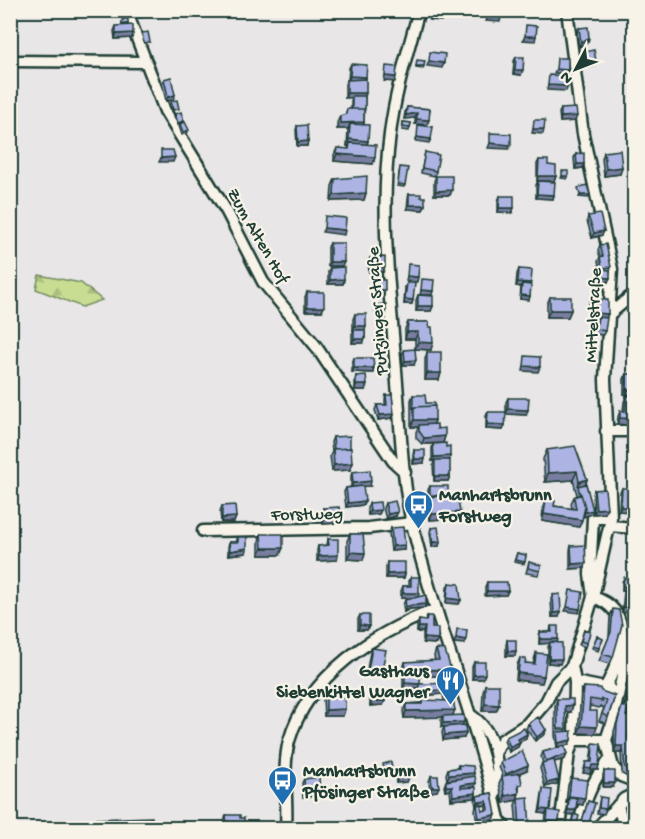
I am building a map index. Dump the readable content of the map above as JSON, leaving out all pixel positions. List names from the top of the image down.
{
  "streets": {
    "street": [
      "Zum Alten Hof",
      "Putzinger Straße",
      "Mittelstraße",
      "Forstweg"
    ]
  },
  "crossings": [
    ["Zum Alten Hof", "Putzinger Straße"],
    ["Putzinger Straße", "Forstweg"]
  ],
  "places": {
    "bus stop": ["Manhartsbrunn Forstweg", "Manhartsbrunn Pfösinger Straße"],
    "restaurant": ["Gasthaus Siebenkittel Wagner"]
  },
  "north": "bottom left"
}
